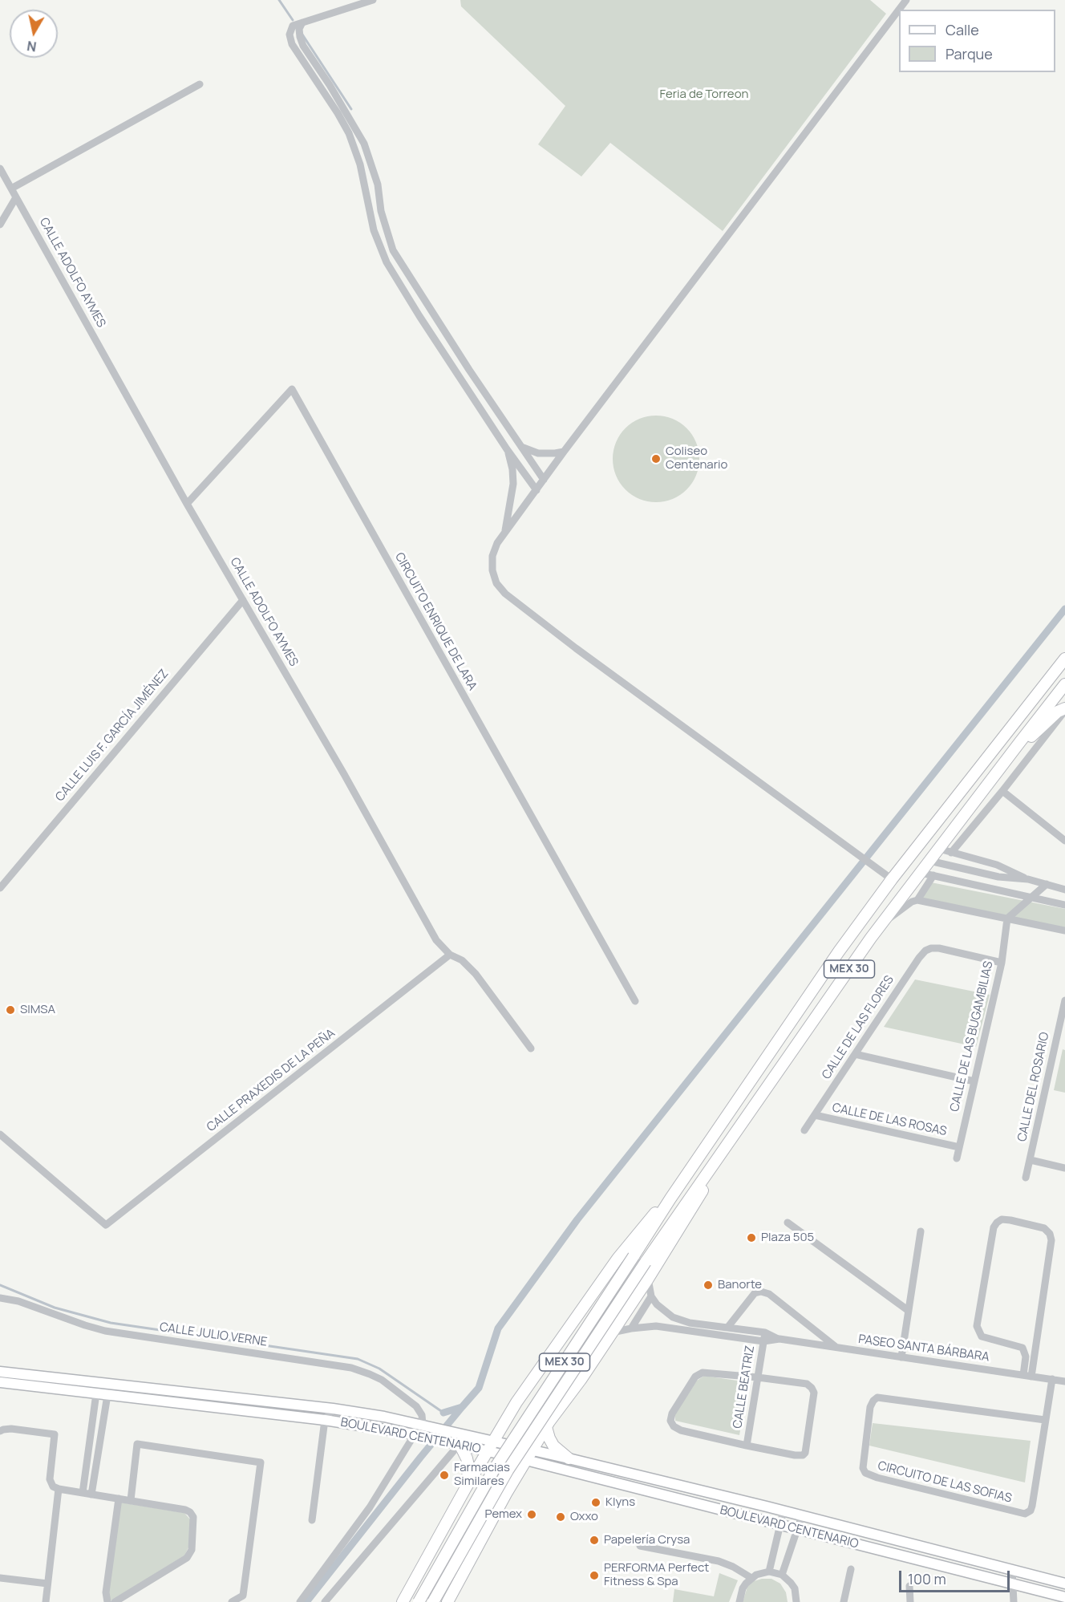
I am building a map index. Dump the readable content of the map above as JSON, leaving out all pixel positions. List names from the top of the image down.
{
  "streets": {
    "main road": ["MEX 30", "BOULEVARD CENTENARIO"],
    "street": [
      "CALLE ADOLFO AYMES",
      "CIRCUITO ENRIQUE DE LARA",
      "CALLE LUIS F. GARCÍA JIMÉNEZ",
      "CALLE DE LAS FLORES",
      "CALLE DE LAS BUGAMBILIAS",
      "CALLE PRAXEDIS DE LA PEÑA",
      "CALLE DEL ROSARIO",
      "CALLE DE LAS ROSAS",
      "CALLE JULIO VERNE",
      "PASEO SANTA BÁRBARA",
      "CALLE BEATRIZ",
      "CIRCUITO DE LAS SOFIAS"
    ]
  },
  "crossings": [
    ["CALLE ADOLFO AYMES", "CIRCUITO ENRIQUE DE LARA"],
    ["CALLE ADOLFO AYMES", "CALLE LUIS F. GARCÍA JIMÉNEZ"],
    ["CALLE ADOLFO AYMES", "CALLE PRAXEDIS DE LA PEÑA"],
    ["CALLE DE LAS FLORES", "CALLE DE LAS BUGAMBILIAS"],
    ["CALLE DE LAS FLORES", "CALLE DE LAS ROSAS"],
    ["CALLE DE LAS BUGAMBILIAS", "CALLE DE LAS ROSAS"],
    ["CALLE JULIO VERNE", "BOULEVARD CENTENARIO"],
    ["PASEO SANTA BÁRBARA", "CALLE BEATRIZ"],
    ["PASEO SANTA BÁRBARA", "CIRCUITO DE LAS SOFIAS"]
  ],
  "parks": ["Feria de Torreon"],
  "places": [
    "Coliseo Centenario",
    "SIMSA",
    "Plaza 505",
    "Banorte",
    "Farmacias Similares",
    "Klyns",
    "Pemex",
    "Oxxo",
    "Papelería Crysa",
    "PERFORMA Perfect Fitness & Spa"
  ],
  "legend": ["Calle", "Parque"],
  "scale_bar": "100 m",
  "north": "bottom"
}
